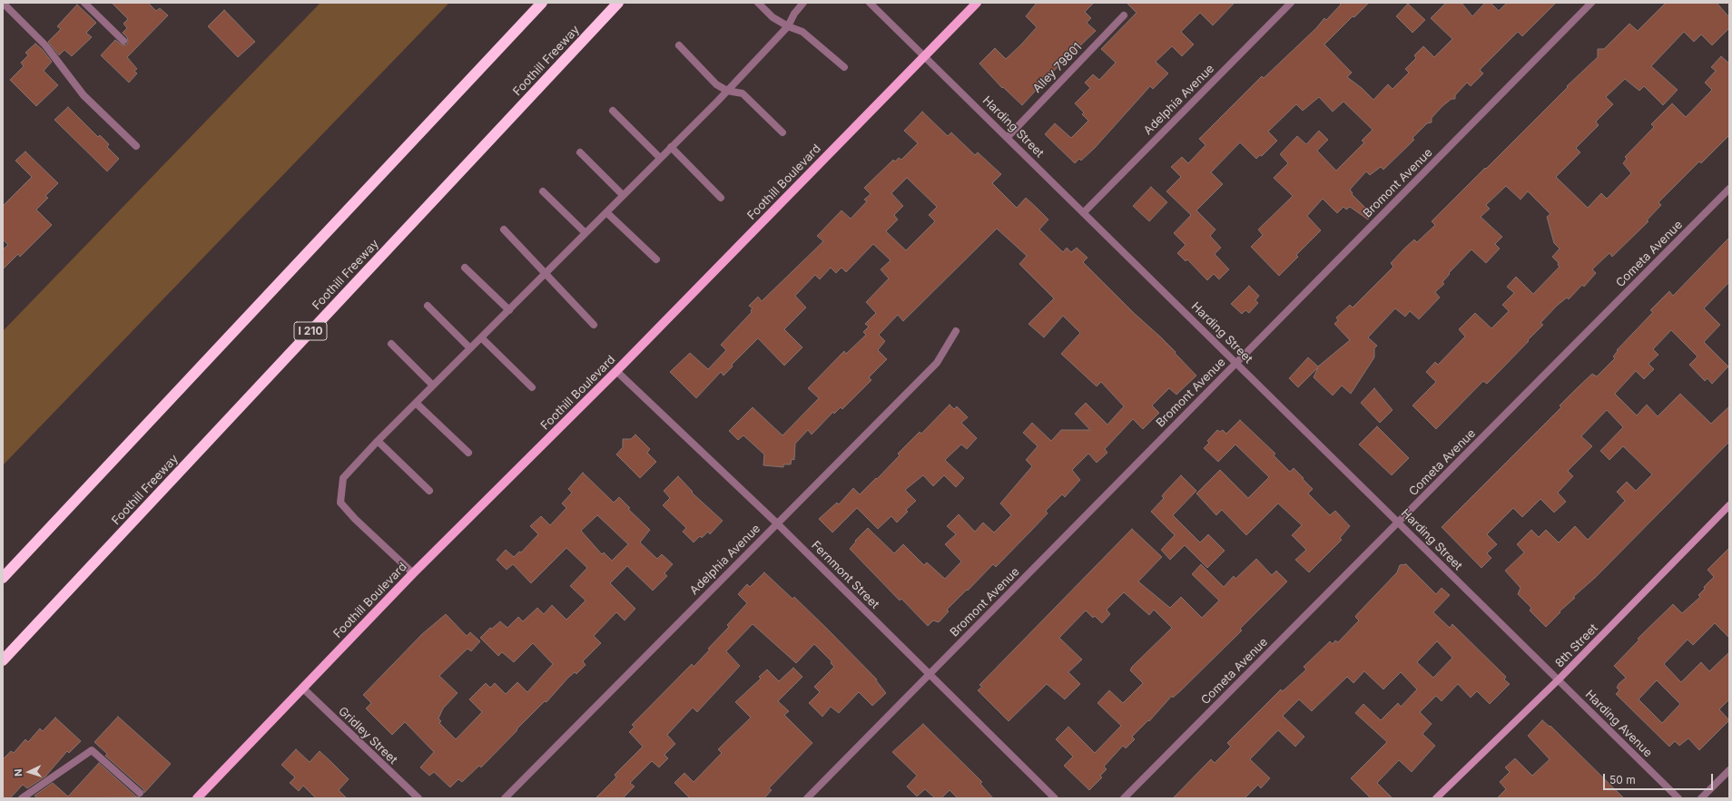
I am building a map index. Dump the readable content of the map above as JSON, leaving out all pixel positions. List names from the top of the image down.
{
  "streets": {
    "highway": ["Foothill Freeway", "I 210"],
    "main road": ["Foothill Boulevard"],
    "street": [
      "Alley 79801",
      "Adelphia Avenue",
      "Harding Street",
      "Bromont Avenue",
      "Cometa Avenue",
      "Fernmont Street",
      "8th Street",
      "Harding Avenue",
      "Gridley Street"
    ]
  },
  "crossings": [
    ["Alley 79801", "Harding Street"],
    ["Adelphia Avenue", "Harding Street"],
    ["Adelphia Avenue", "Fernmont Street"],
    ["Harding Street", "Foothill Boulevard"],
    ["Harding Street", "Bromont Avenue"],
    ["Harding Street", "Cometa Avenue"],
    ["Harding Street", "8th Street"],
    ["Harding Street", "Harding Avenue"],
    ["Foothill Boulevard", "Fernmont Street"],
    ["Foothill Boulevard", "Gridley Street"],
    ["Bromont Avenue", "Fernmont Street"],
    ["8th Street", "Harding Avenue"]
  ],
  "scale_bar": "50 m",
  "north": "left"
}
